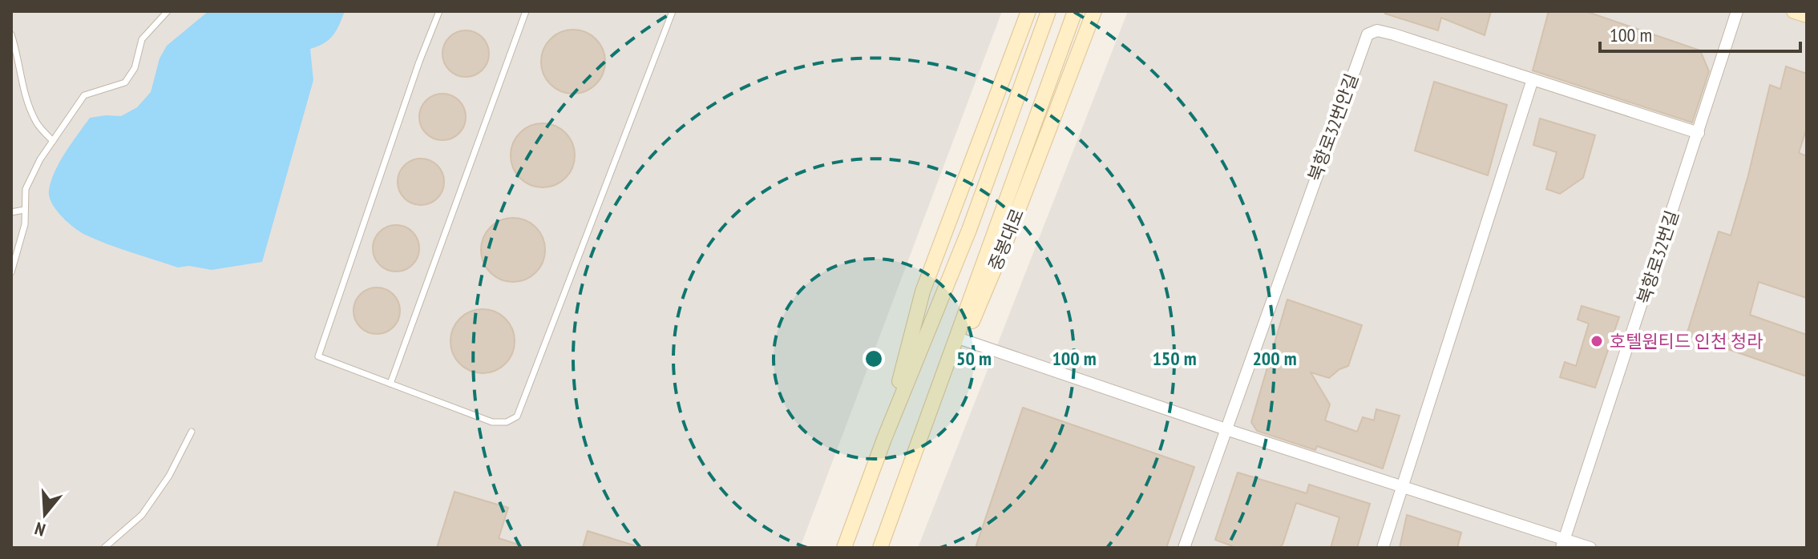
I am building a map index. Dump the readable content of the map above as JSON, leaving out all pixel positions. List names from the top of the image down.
{
  "streets": {
    "main road": ["중봉대로"],
    "street": ["북항로32번안길", "북항로32번길"]
  },
  "crossings": [
    ["북항로32번안길", "북항로32번길"]
  ],
  "places": ["호텔원티드 인천 청라"],
  "scale_bar": "100 m",
  "north": "bottom",
  "rings": [
    "50 m",
    "100 m",
    "150 m",
    "200 m"
  ]
}
